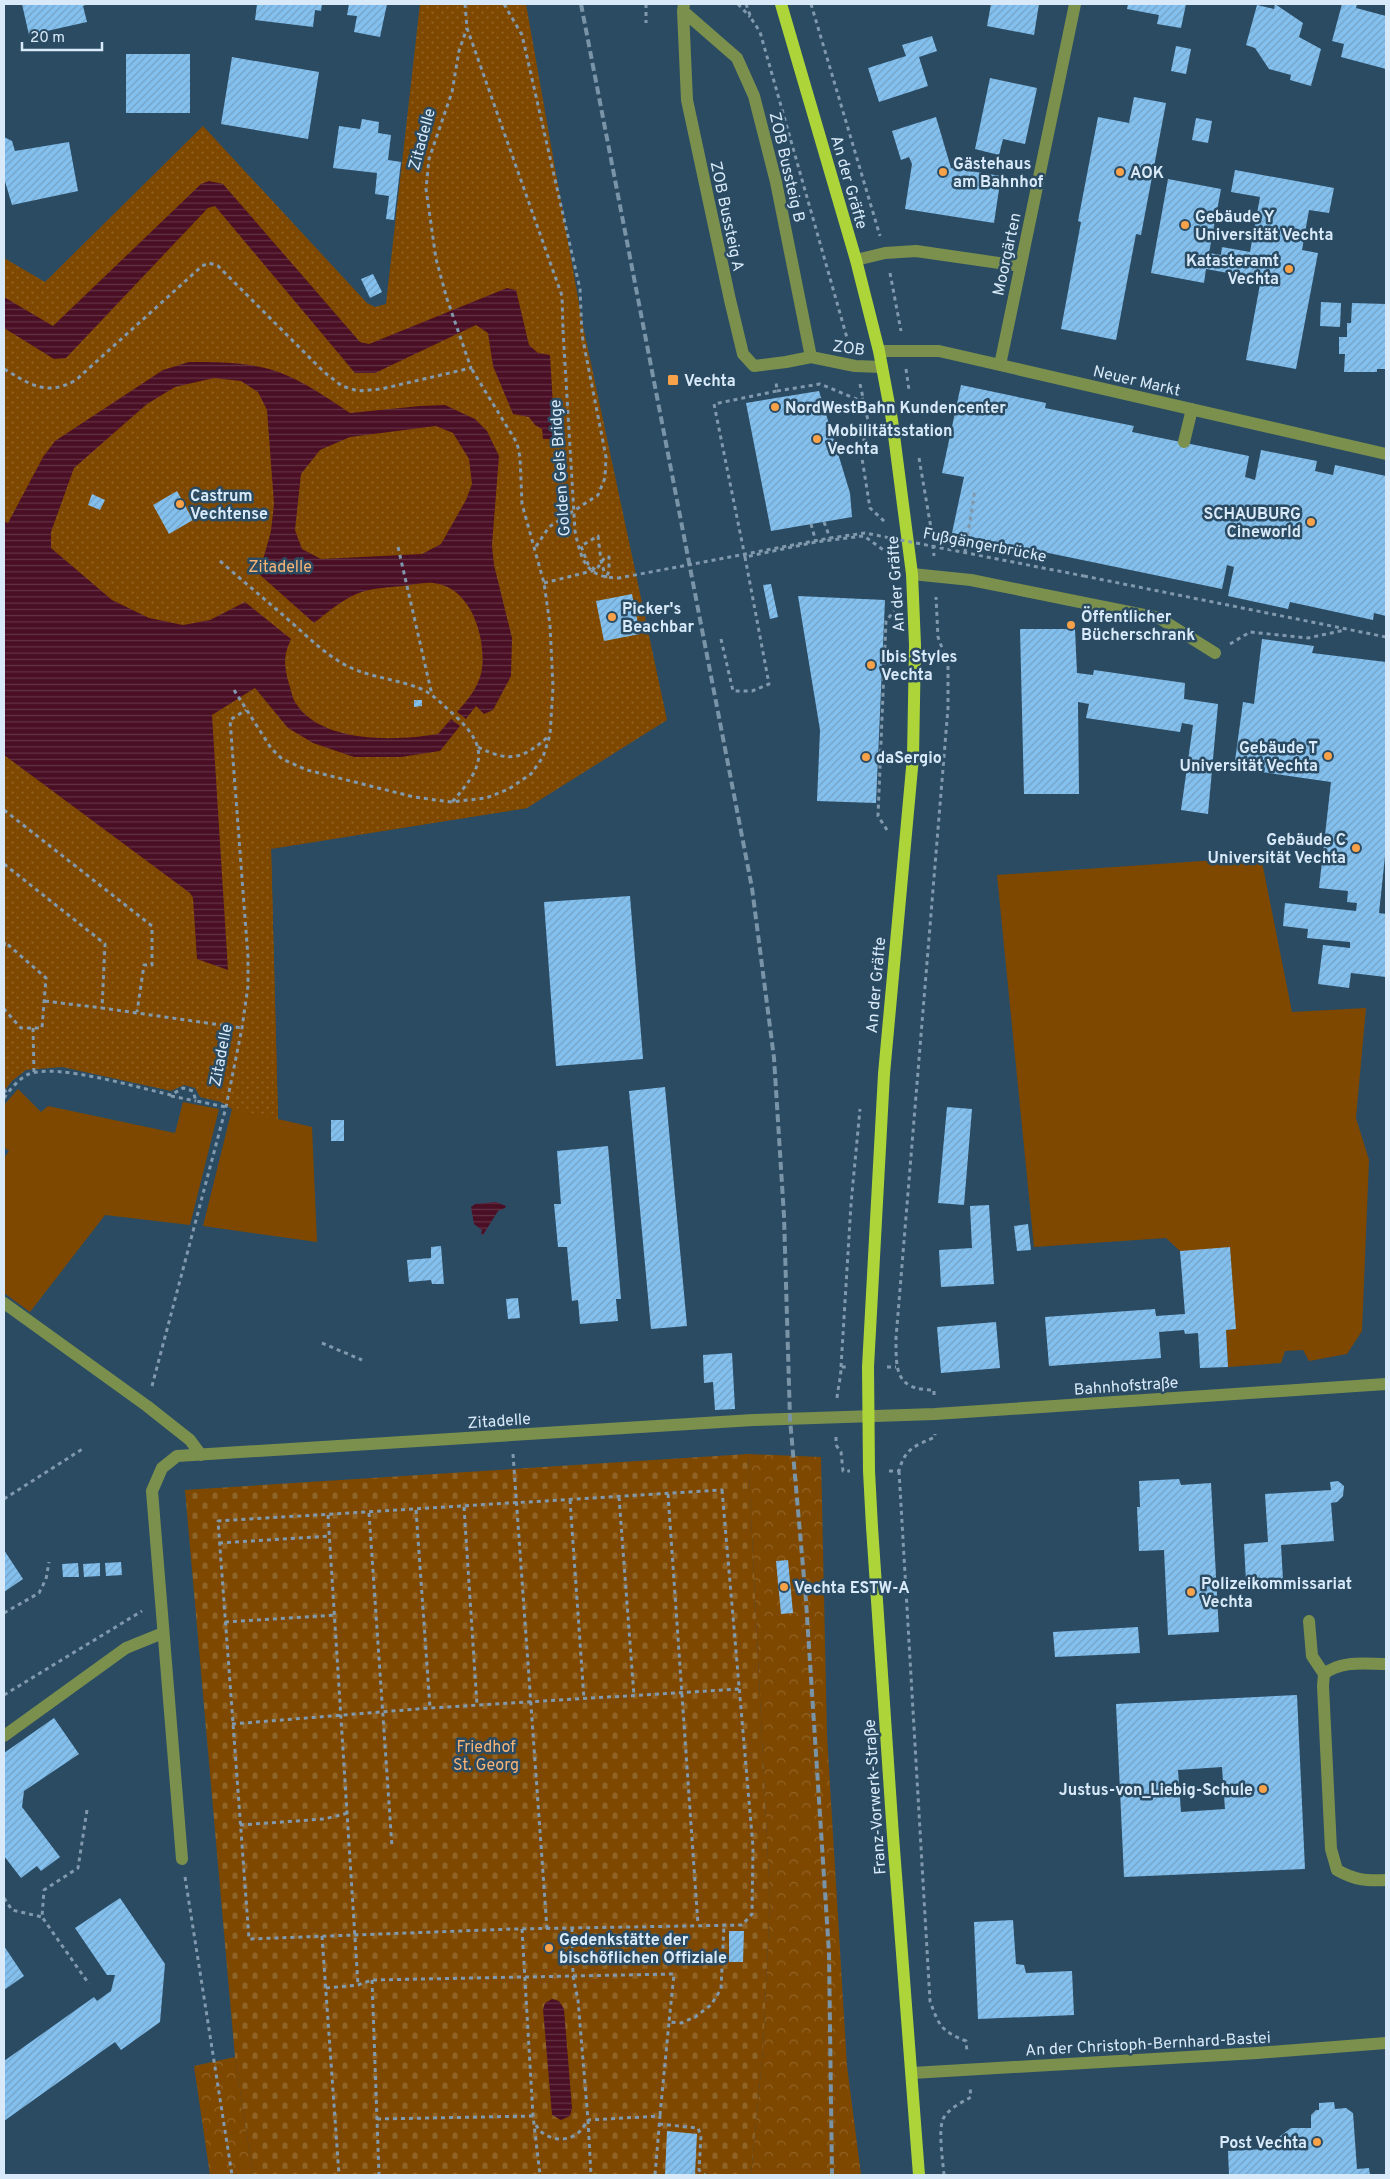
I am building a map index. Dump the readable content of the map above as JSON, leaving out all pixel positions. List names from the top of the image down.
{
  "streets": {
    "main road": ["An der Gräfte", "Franz-Vorwerk-Straße"],
    "street": [
      "Zitadelle",
      "ZOB Bussteig B",
      "ZOB Bussteig A",
      "Moorgärten",
      "ZOB",
      "Neuer Markt",
      "Bahnhofstraße",
      "An der Christoph-Bernhard-Bastei"
    ],
    "path": ["Golden Gels Bridge", "Fußgängerbrücke"]
  },
  "crossings": [
    ["Zitadelle", "An der Gräfte"],
    ["Zitadelle", "Golden Gels Bridge"],
    ["Zitadelle", "Bahnhofstraße"],
    ["Zitadelle", "Franz-Vorwerk-Straße"],
    ["ZOB Bussteig B", "ZOB Bussteig A"],
    ["ZOB Bussteig B", "ZOB"],
    ["An der Gräfte", "ZOB"],
    ["An der Gräfte", "Neuer Markt"],
    ["An der Gräfte", "Bahnhofstraße"],
    ["An der Gräfte", "Franz-Vorwerk-Straße"],
    ["ZOB Bussteig A", "ZOB"],
    ["Moorgärten", "Neuer Markt"],
    ["Golden Gels Bridge", "Fußgängerbrücke"],
    ["Bahnhofstraße", "Franz-Vorwerk-Straße"],
    ["Franz-Vorwerk-Straße", "An der Christoph-Bernhard-Bastei"]
  ],
  "parks": ["Zitadelle", "Friedhof St. Georg"],
  "places": {
    "other": [
      "Gästehaus am Bahnhof",
      "AOK",
      "Gebäude Y Universität Vechta",
      "Katasteramt Vechta",
      "NordWestBahn Kundencenter",
      "Mobilitätsstation Vechta",
      "Castrum Vechtense",
      "SCHAUBURG Cineworld",
      "Picker's Beachbar",
      "Öffentlicher Bücherschrank",
      "Ibis Styles Vechta",
      "Gebäude T Universität Vechta",
      "daSergio",
      "Gebäude C Universität Vechta",
      "Vechta ESTW-A",
      "Polizeikommissariat Vechta",
      "Justus-von_Liebig-Schule",
      "Gedenkstätte der bischöflichen Offiziale",
      "Post Vechta"
    ],
    "transit": ["Vechta"]
  },
  "scale_bar": "20 m"
}
